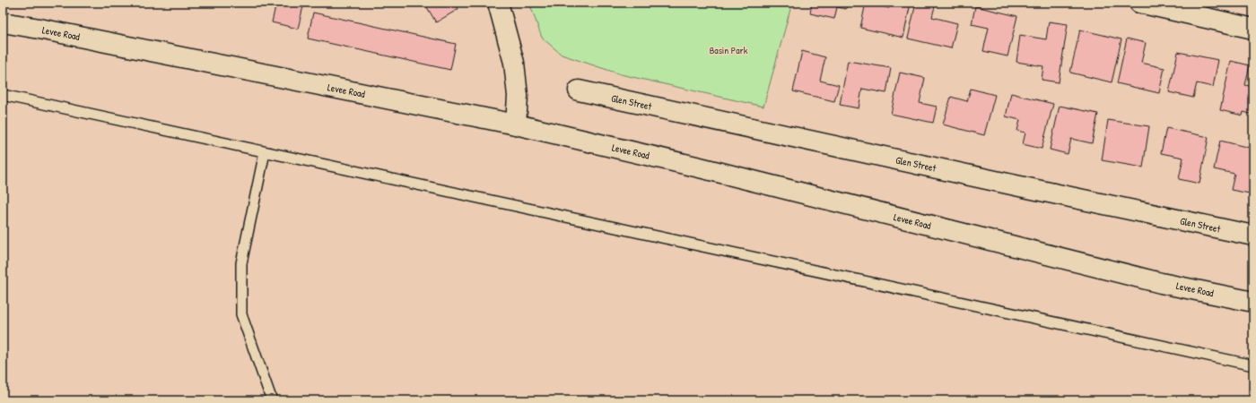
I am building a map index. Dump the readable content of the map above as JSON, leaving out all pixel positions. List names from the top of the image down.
{
  "streets": {
    "main road": ["Levee Road", "Glen Street"]
  },
  "parks": ["Basin Park"]
}
